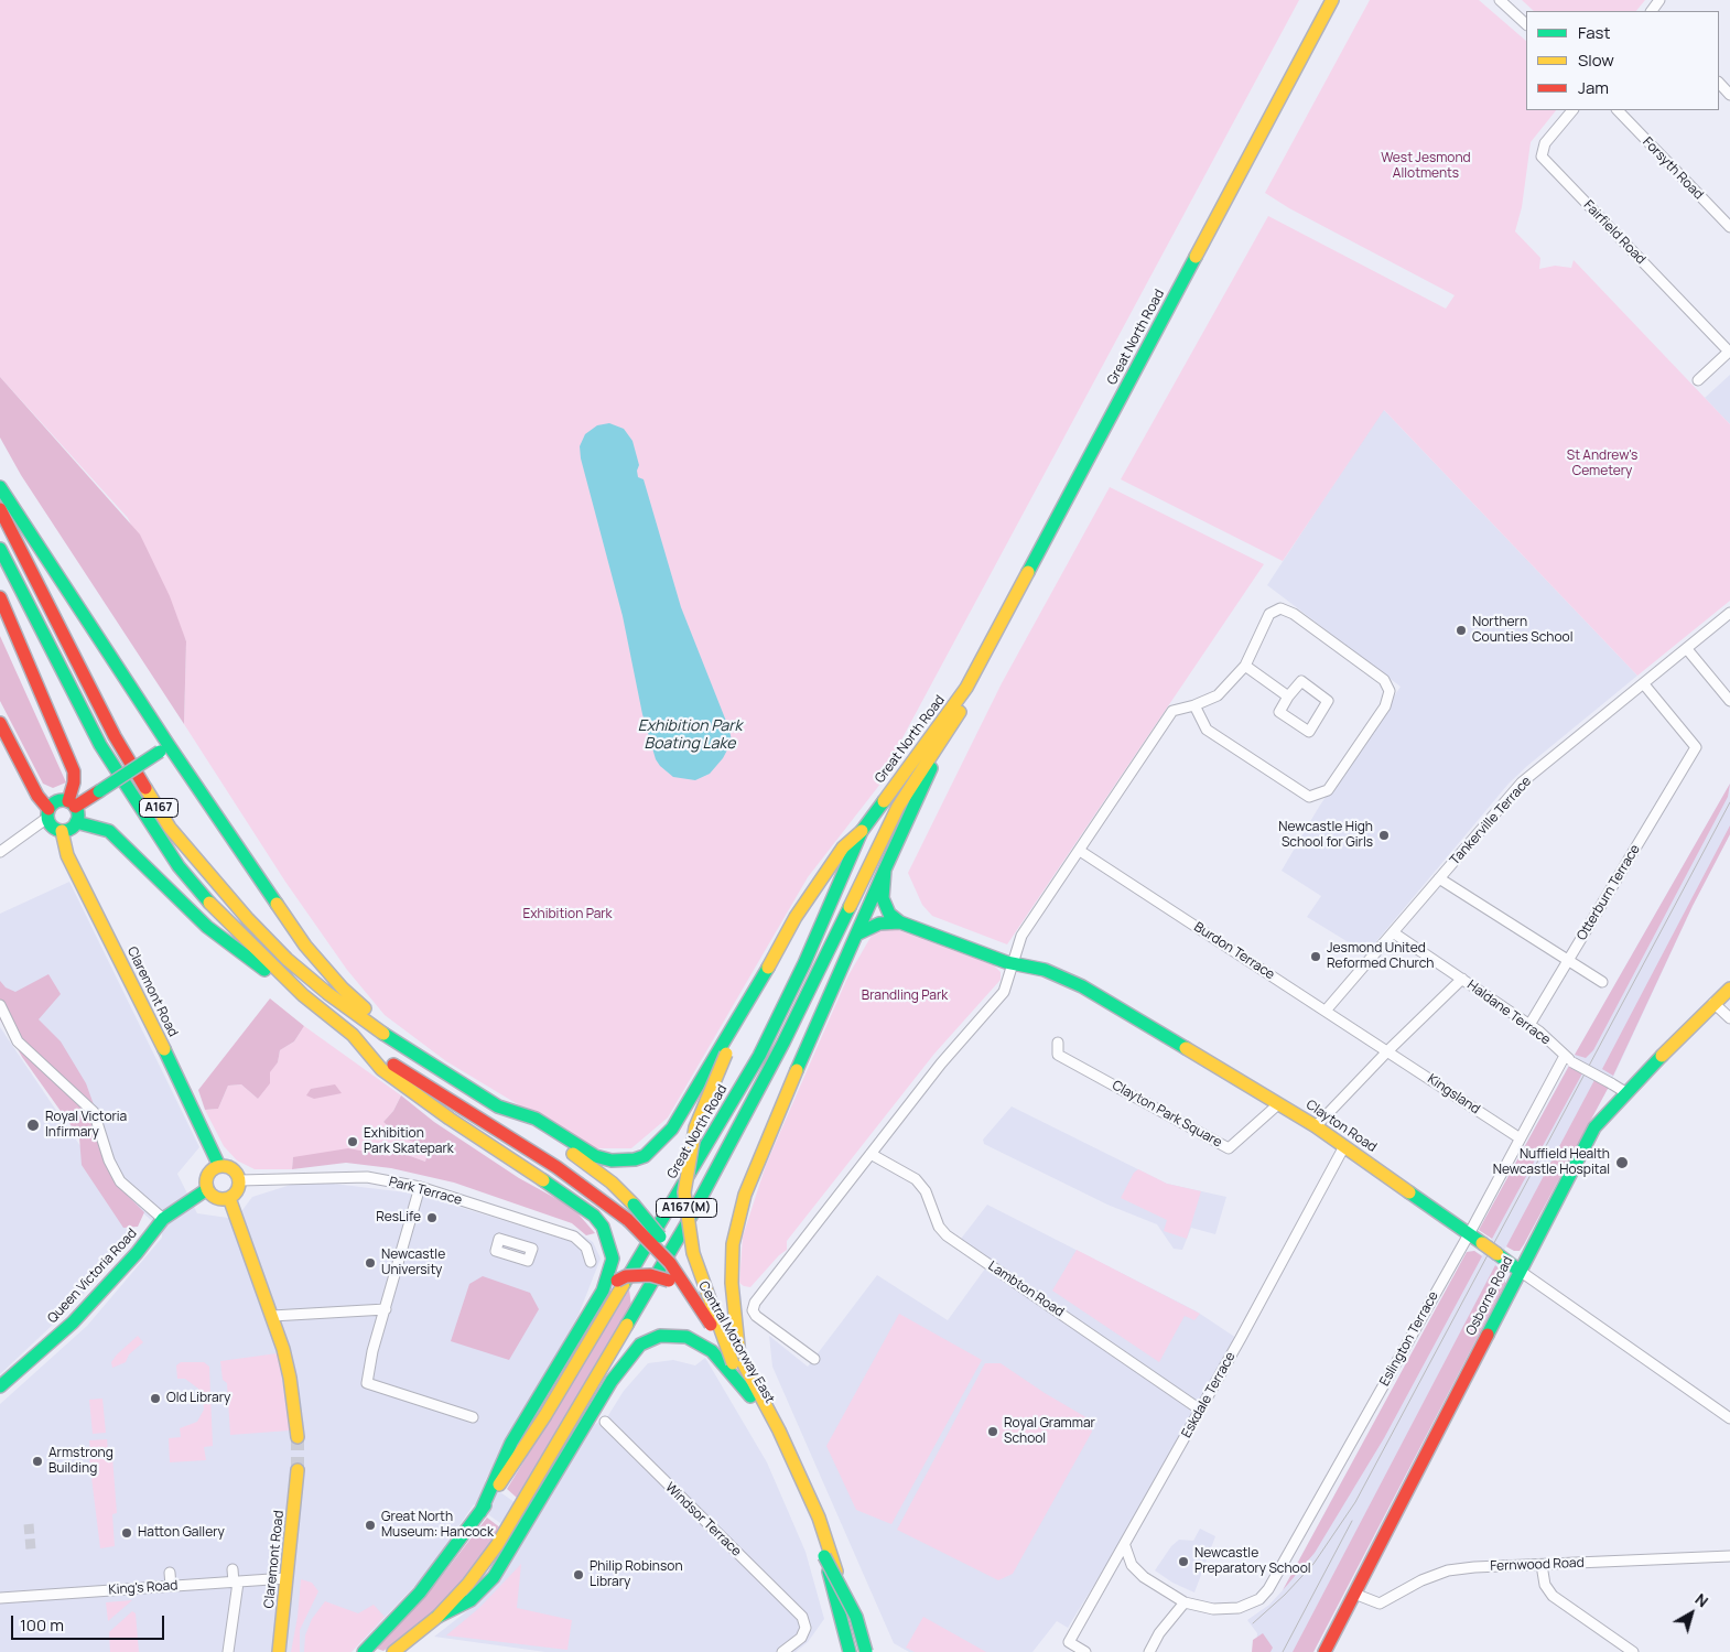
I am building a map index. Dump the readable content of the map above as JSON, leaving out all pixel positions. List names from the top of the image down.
{
  "streets": {
    "main road": [
      "Great North Road",
      "A167",
      "Claremont Road",
      "Clayton Road",
      "A167(M)",
      "Queen Victoria Road",
      "Osborne Road",
      "Central Motorway East"
    ],
    "street": [
      "Forsyth Road",
      "Fairfield Road",
      "Tankerville Terrace",
      "Otterburn Terrace",
      "Burdon Terrace",
      "Haldane Terrace",
      "Kingsland",
      "Clayton Park Square",
      "Park Terrace",
      "Lambton Road",
      "Eslington Terrace",
      "Eskdale Terrace",
      "Windsor Terrace",
      "Fernwood Road",
      "King's Road"
    ]
  },
  "crossings": [
    ["Great North Road", "A167(M)"],
    ["A167", "Central Motorway East"],
    ["Tankerville Terrace", "Otterburn Terrace"],
    ["Tankerville Terrace", "Burdon Terrace"],
    ["Tankerville Terrace", "Haldane Terrace"],
    ["Otterburn Terrace", "Haldane Terrace"],
    ["Burdon Terrace", "Kingsland"],
    ["Claremont Road", "Park Terrace"],
    ["Claremont Road", "Queen Victoria Road"],
    ["Claremont Road", "King's Road"],
    ["Haldane Terrace", "Osborne Road"],
    ["Haldane Terrace", "Eslington Terrace"],
    ["Kingsland", "Eslington Terrace"],
    ["Clayton Park Square", "Clayton Road"],
    ["Clayton Road", "Osborne Road"],
    ["Clayton Road", "Eslington Terrace"],
    ["Clayton Road", "Eskdale Terrace"],
    ["Park Terrace", "Queen Victoria Road"],
    ["A167(M)", "Central Motorway East"],
    ["Lambton Road", "Eskdale Terrace"],
    ["Osborne Road", "Fernwood Road"]
  ],
  "water": ["Exhibition Park Boating Lake"],
  "parks": [
    "West Jesmond Allotments",
    "St Andrew's Cemetery",
    "Exhibition Park",
    "Brandling Park"
  ],
  "places": [
    "Northern Counties School",
    "Newcastle High School for Girls",
    "Jesmond United Reformed Church",
    "Royal Victoria Infirmary",
    "Exhibition Park Skatepark",
    "Nuffield Health Newcastle Hospital",
    "ResLife",
    "Newcastle University",
    "Old Library",
    "Royal Grammar School",
    "Armstrong Building",
    "Great North Museum: Hancock",
    "Hatton Gallery",
    "Newcastle Preparatory School",
    "Philip Robinson Library"
  ],
  "legend": ["Fast", "Slow", "Jam"],
  "scale_bar": "100 m",
  "north": "top right"
}
